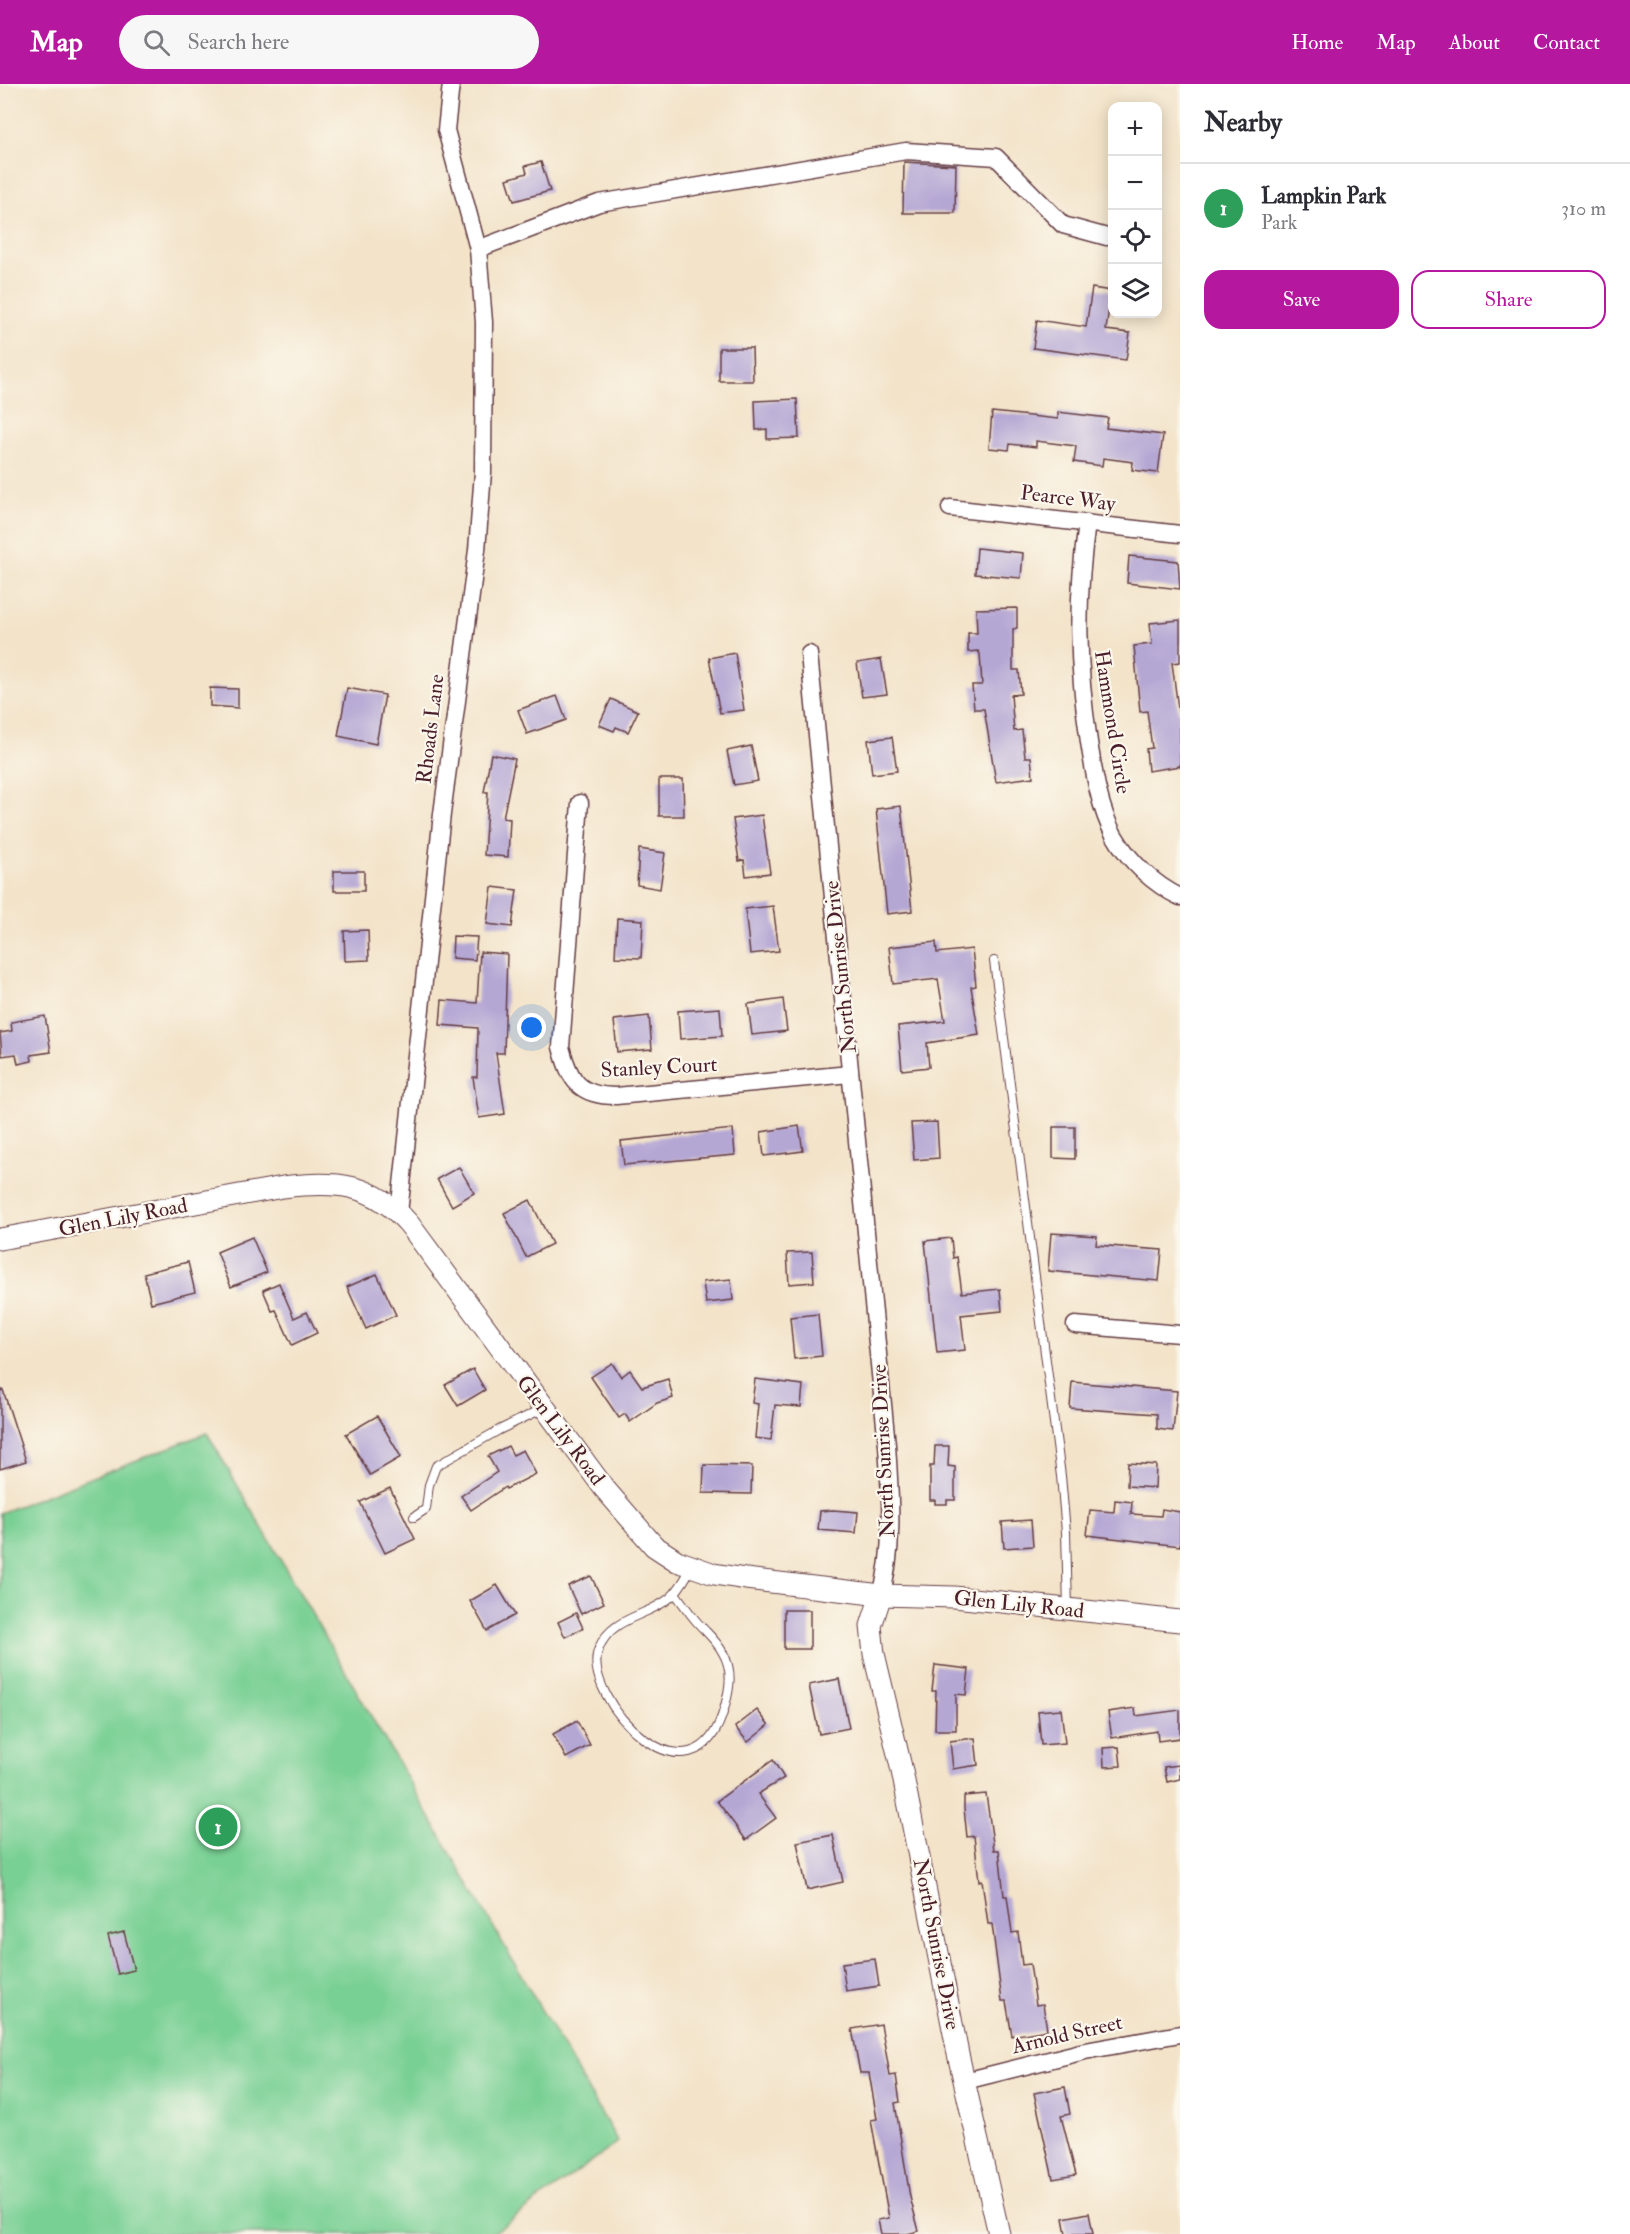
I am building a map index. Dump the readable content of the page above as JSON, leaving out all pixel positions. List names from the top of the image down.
{
  "streets": {
    "street": [
      "Pearce Way",
      "Hammond Circle",
      "Rhoads Lane",
      "North Sunrise Drive",
      "Stanley Court",
      "Glen Lily Road",
      "Arnold Street"
    ]
  },
  "crossings": [
    ["Pearce Way", "Hammond Circle"],
    ["Rhoads Lane", "Glen Lily Road"],
    ["North Sunrise Drive", "Stanley Court"],
    ["North Sunrise Drive", "Glen Lily Road"],
    ["North Sunrise Drive", "Arnold Street"]
  ],
  "page": {
    "header": "Map",
    "search": "Search here",
    "nav": [
      "Home",
      "Map",
      "About",
      "Contact"
    ],
    "heading": "Nearby",
    "map_buttons": ["+", "−"],
    "list": [
      {
        "mark": "1",
        "name": "Lampkin Park",
        "note": "Park",
        "value": "310 m"
      }
    ],
    "buttons": ["Save", "Share"],
    "pins": "1"
  }
}
